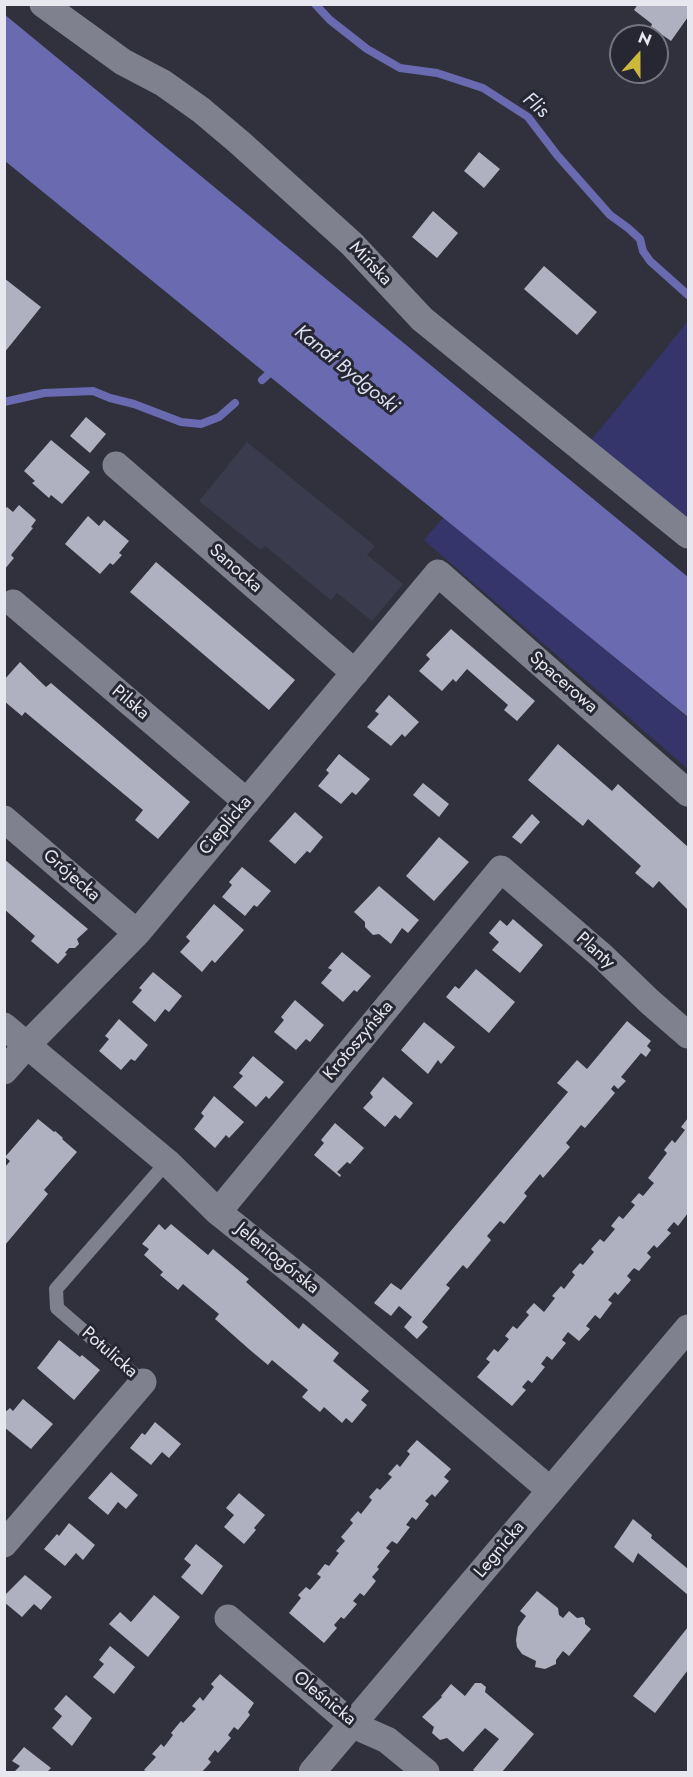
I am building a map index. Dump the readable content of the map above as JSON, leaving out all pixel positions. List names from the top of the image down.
{
  "streets": {
    "street": [
      "Mińska",
      "Sanocka",
      "Spacerowa",
      "Pilska",
      "Cieplicka",
      "Grójecka",
      "Planty",
      "Krotoszyńska",
      "Jeleniogórska",
      "Potulicka",
      "Legnicka",
      "Oleśnicka"
    ]
  },
  "crossings": [
    ["Sanocka", "Cieplicka"],
    ["Spacerowa", "Cieplicka"],
    ["Pilska", "Cieplicka"],
    ["Cieplicka", "Grójecka"],
    ["Cieplicka", "Jeleniogórska"],
    ["Planty", "Krotoszyńska"],
    ["Krotoszyńska", "Jeleniogórska"],
    ["Jeleniogórska", "Potulicka"],
    ["Jeleniogórska", "Legnicka"],
    ["Legnicka", "Oleśnicka"]
  ],
  "water": ["Flis", "Kanał Bydgoski"],
  "north": "top"
}
